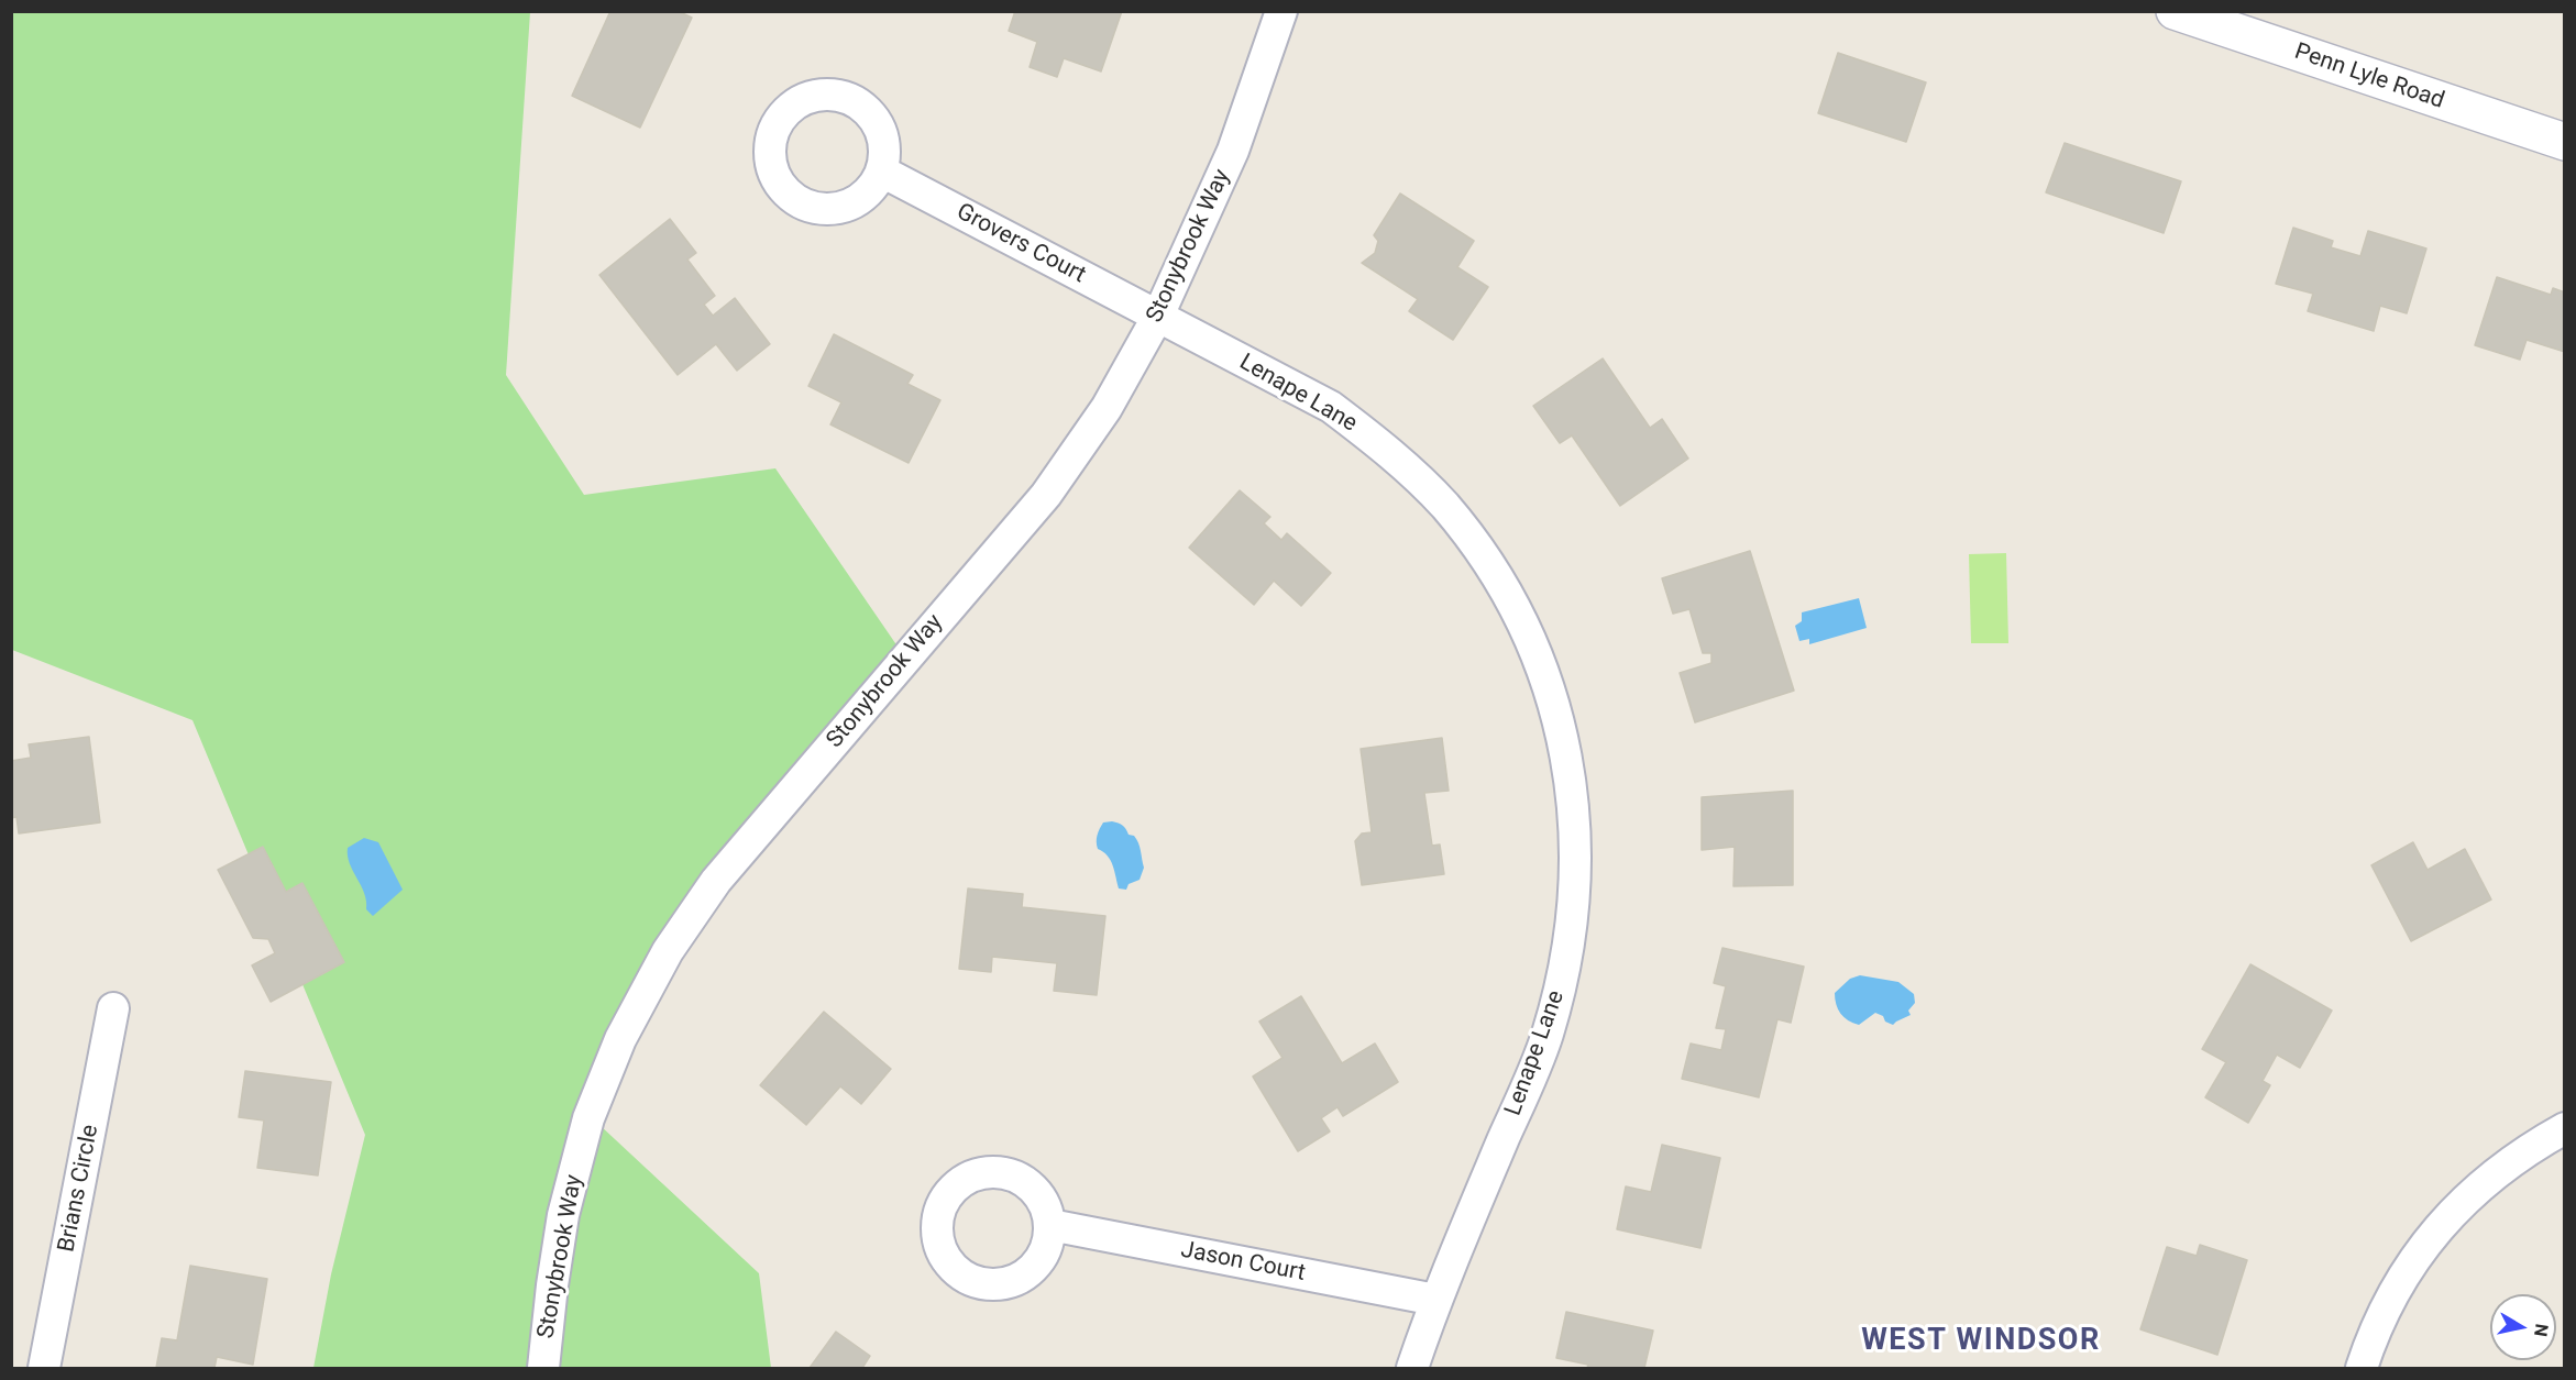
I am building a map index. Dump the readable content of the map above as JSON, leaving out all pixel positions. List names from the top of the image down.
{
  "streets": {
    "street": [
      "Penn Lyle Road",
      "Grovers Court",
      "Stonybrook Way",
      "Lenape Lane",
      "Brians Circle",
      "Jason Court"
    ]
  },
  "crossings": [
    ["Grovers Court", "Stonybrook Way"],
    ["Grovers Court", "Lenape Lane"],
    ["Stonybrook Way", "Lenape Lane"],
    ["Lenape Lane", "Jason Court"]
  ],
  "districts": ["WEST WINDSOR"],
  "north": "right"
}
